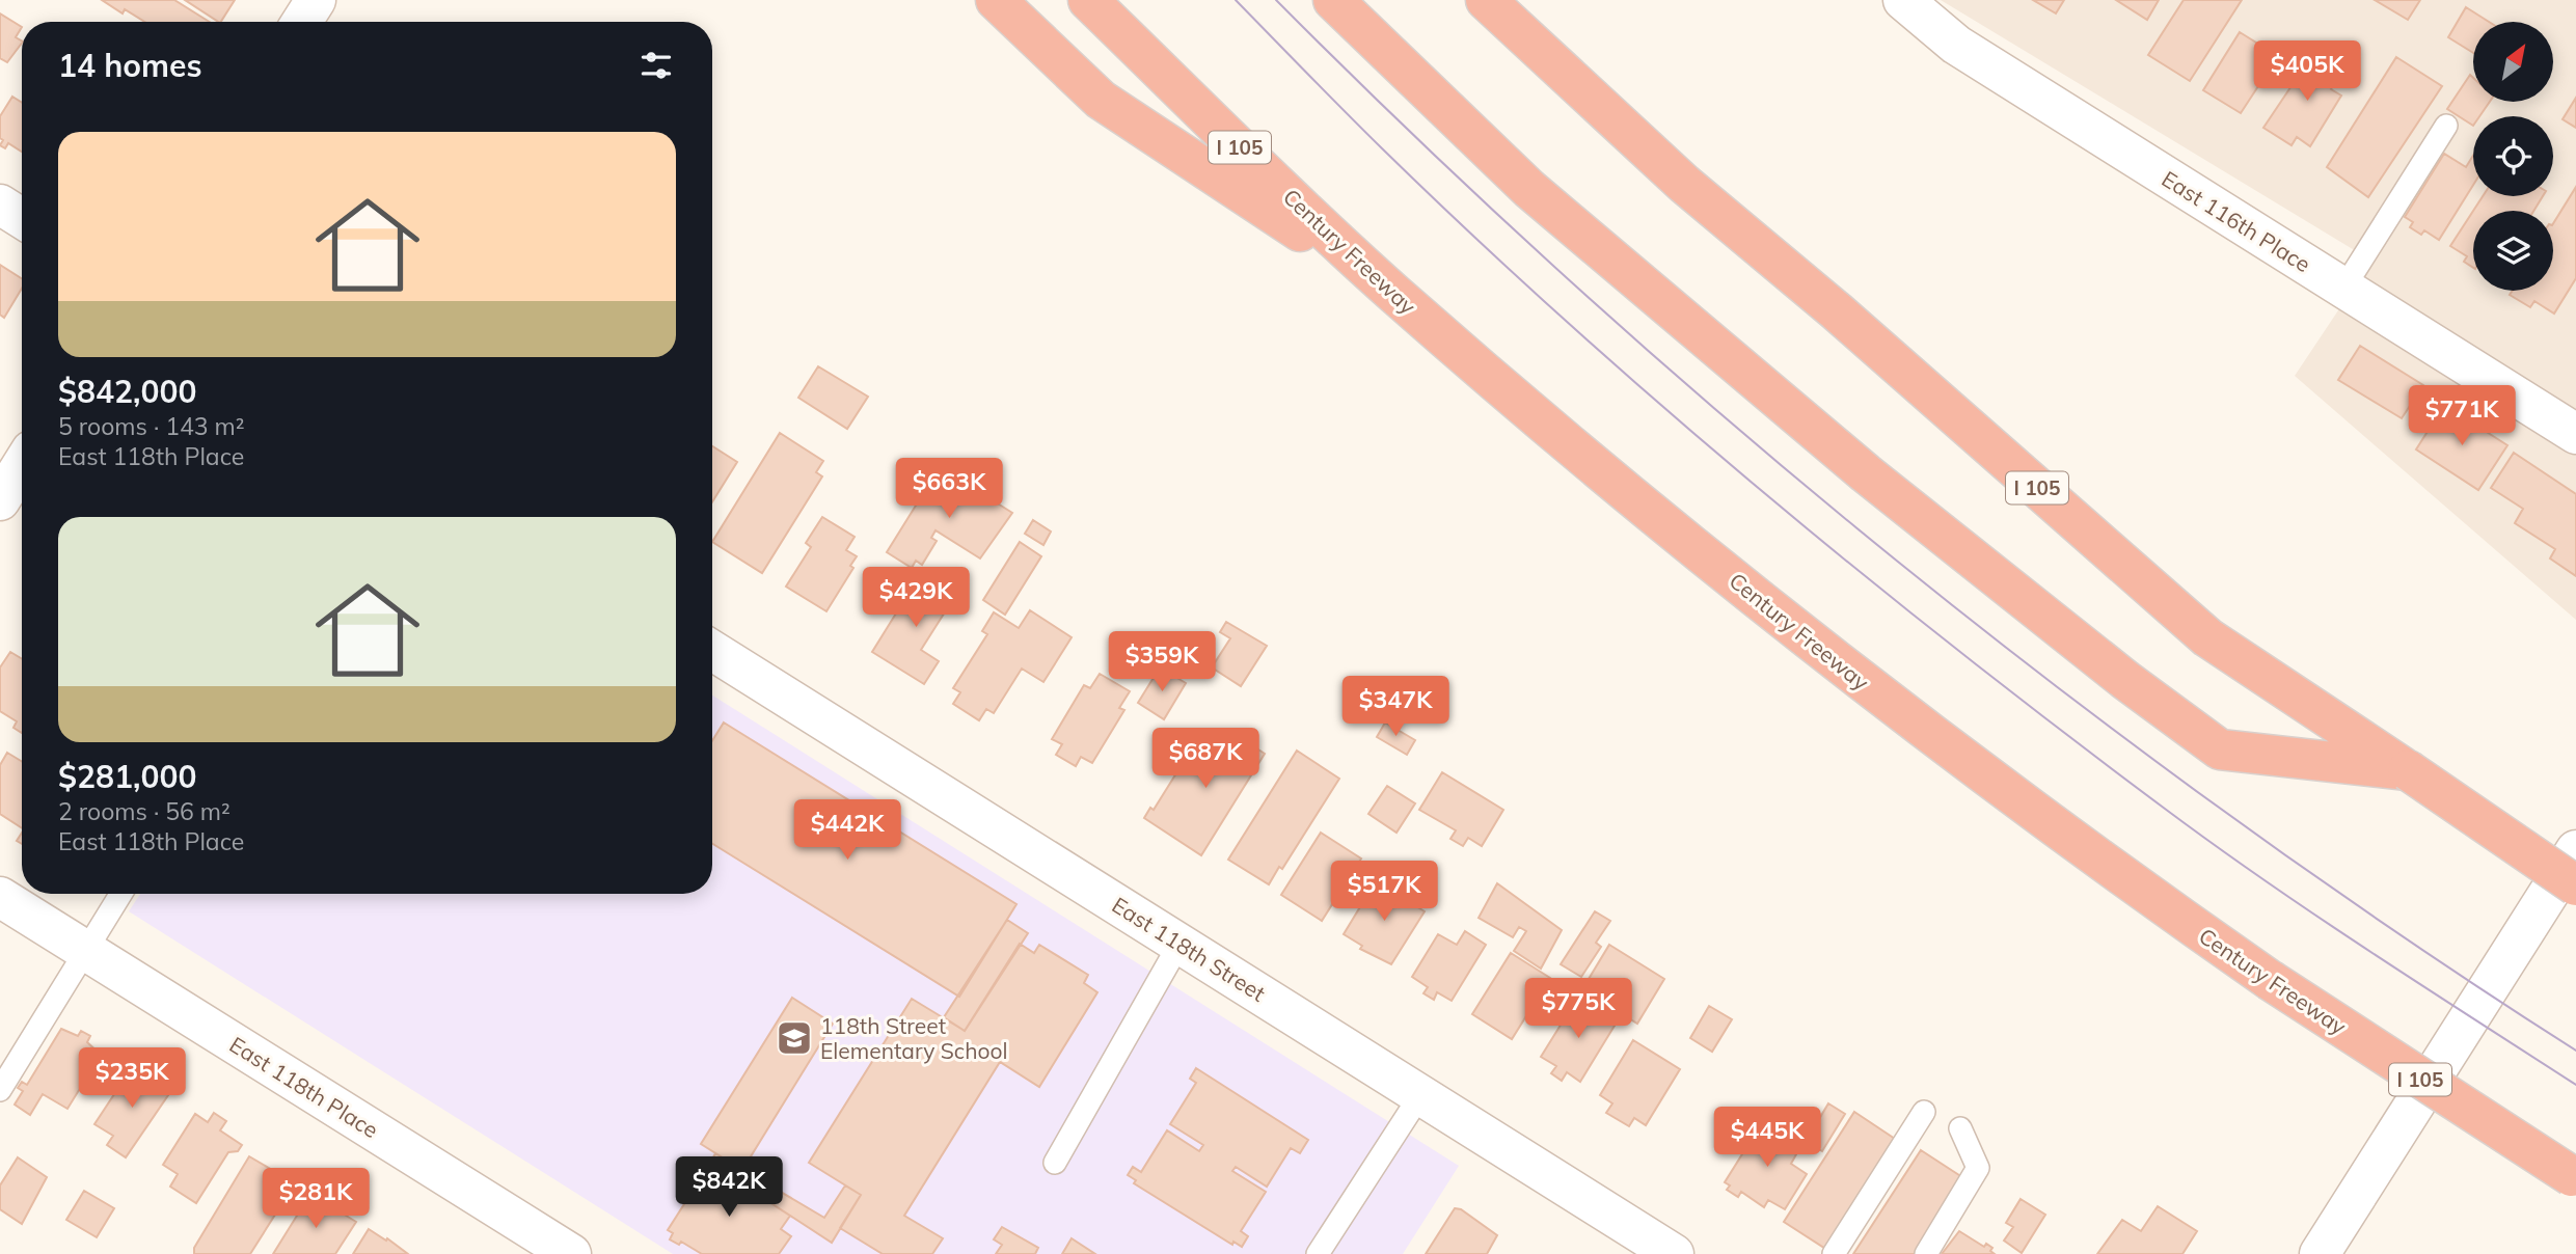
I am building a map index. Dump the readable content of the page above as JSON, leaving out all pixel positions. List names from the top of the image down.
{
  "streets": {
    "highway": ["I 105", "Century Freeway"],
    "street": ["East 116th Place", "East 118th Street", "East 118th Place"]
  },
  "places": {
    "school or university": ["118th Street Elementary School"]
  },
  "north": "top right",
  "page": {
    "heading": "14 homes",
    "price": [
      "$405K",
      "$771K",
      "$663K",
      "$429K",
      "$359K",
      "$347K",
      "$687K",
      "$442K",
      "$517K",
      "$775K",
      "$235K",
      "$445K",
      "$842K",
      "$281K"
    ],
    "list": [
      {
        "name": "$842,000",
        "note": "5 rooms · 143 m² · East 118th Place"
      },
      {
        "name": "$281,000",
        "note": "2 rooms · 56 m² · East 118th Place"
      }
    ]
  }
}
